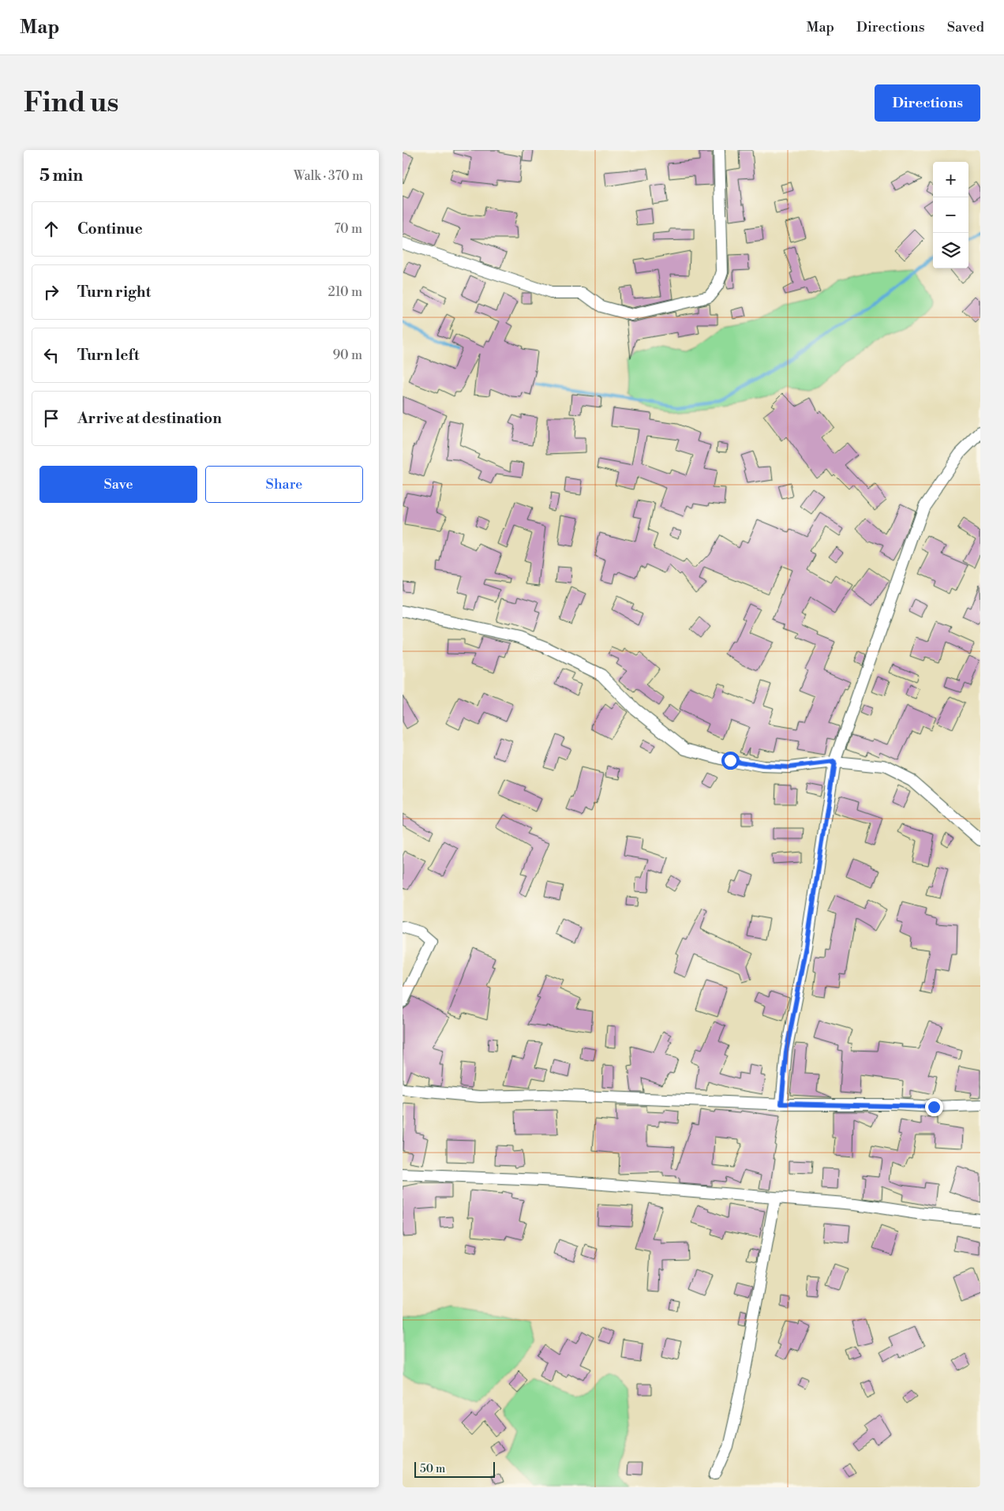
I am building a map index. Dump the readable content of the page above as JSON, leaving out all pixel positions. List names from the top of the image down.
{
  "scale_bar": "50 m",
  "page": {
    "header": "Map",
    "nav": ["Map", "Directions", "Saved"],
    "buttons": [
      "Directions",
      ["Save", "Share"]
    ],
    "title": "Find us",
    "heading": ["5 min", "Walk · 370 m"],
    "map_buttons": ["+", "−"],
    "list": [
      ["Continue", "70 m"],
      ["Turn right", "210 m"],
      ["Turn left", "90 m"],
      "Arrive at destination"
    ],
    "scale": "50 m"
  }
}
